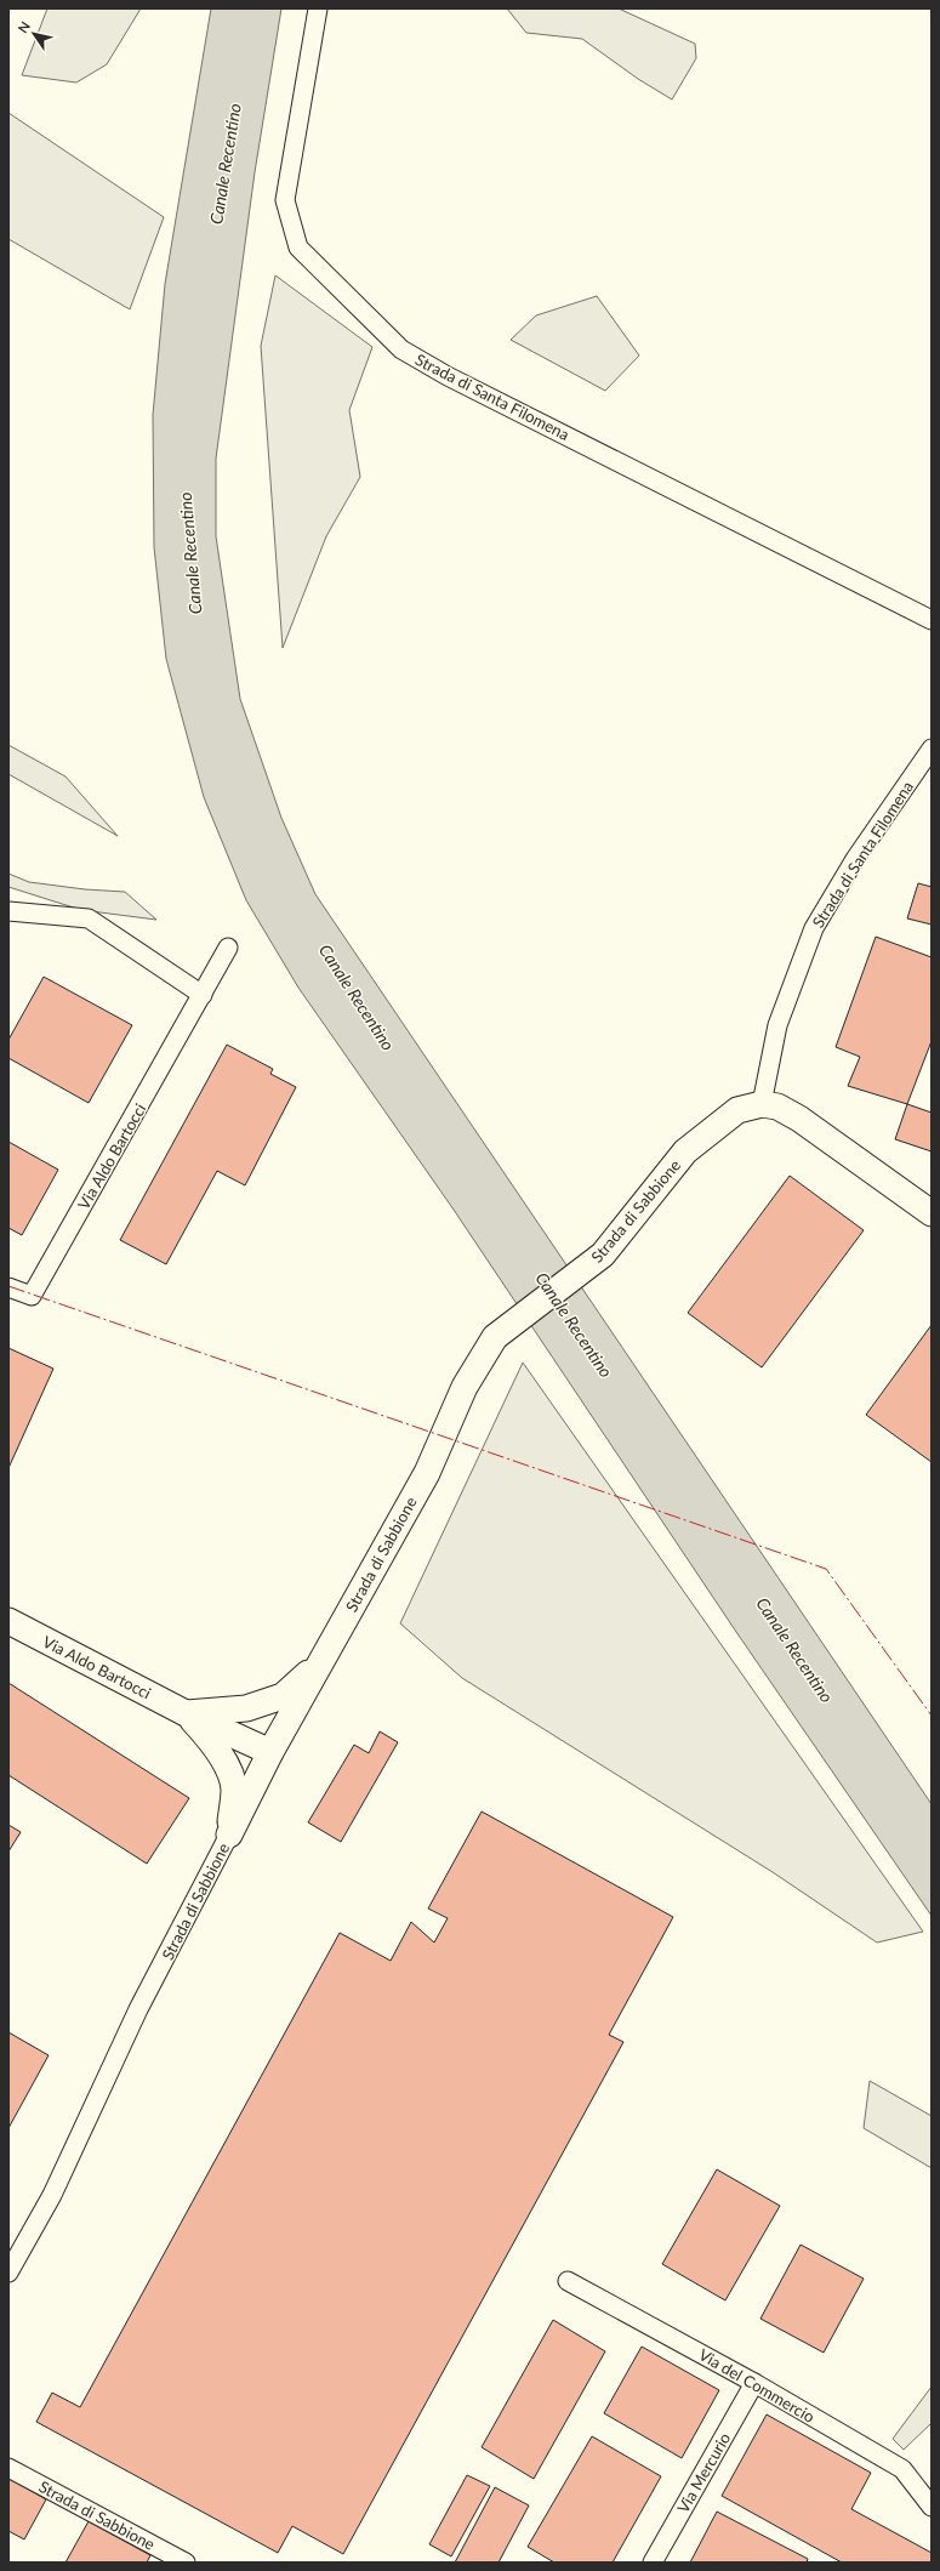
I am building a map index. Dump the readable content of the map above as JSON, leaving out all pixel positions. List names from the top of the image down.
{
  "streets": {
    "main road": ["Via Aldo Bartocci", "Strada di Sabbione"],
    "street": ["Strada di Santa Filomena", "Via del Commercio", "Via Mercurio"]
  },
  "crossings": [
    ["Strada di Santa Filomena", "Strada di Sabbione"],
    ["Via Aldo Bartocci", "Strada di Sabbione"],
    ["Via del Commercio", "Via Mercurio"]
  ],
  "water": ["Canale Recentino"],
  "north": "top left"
}
